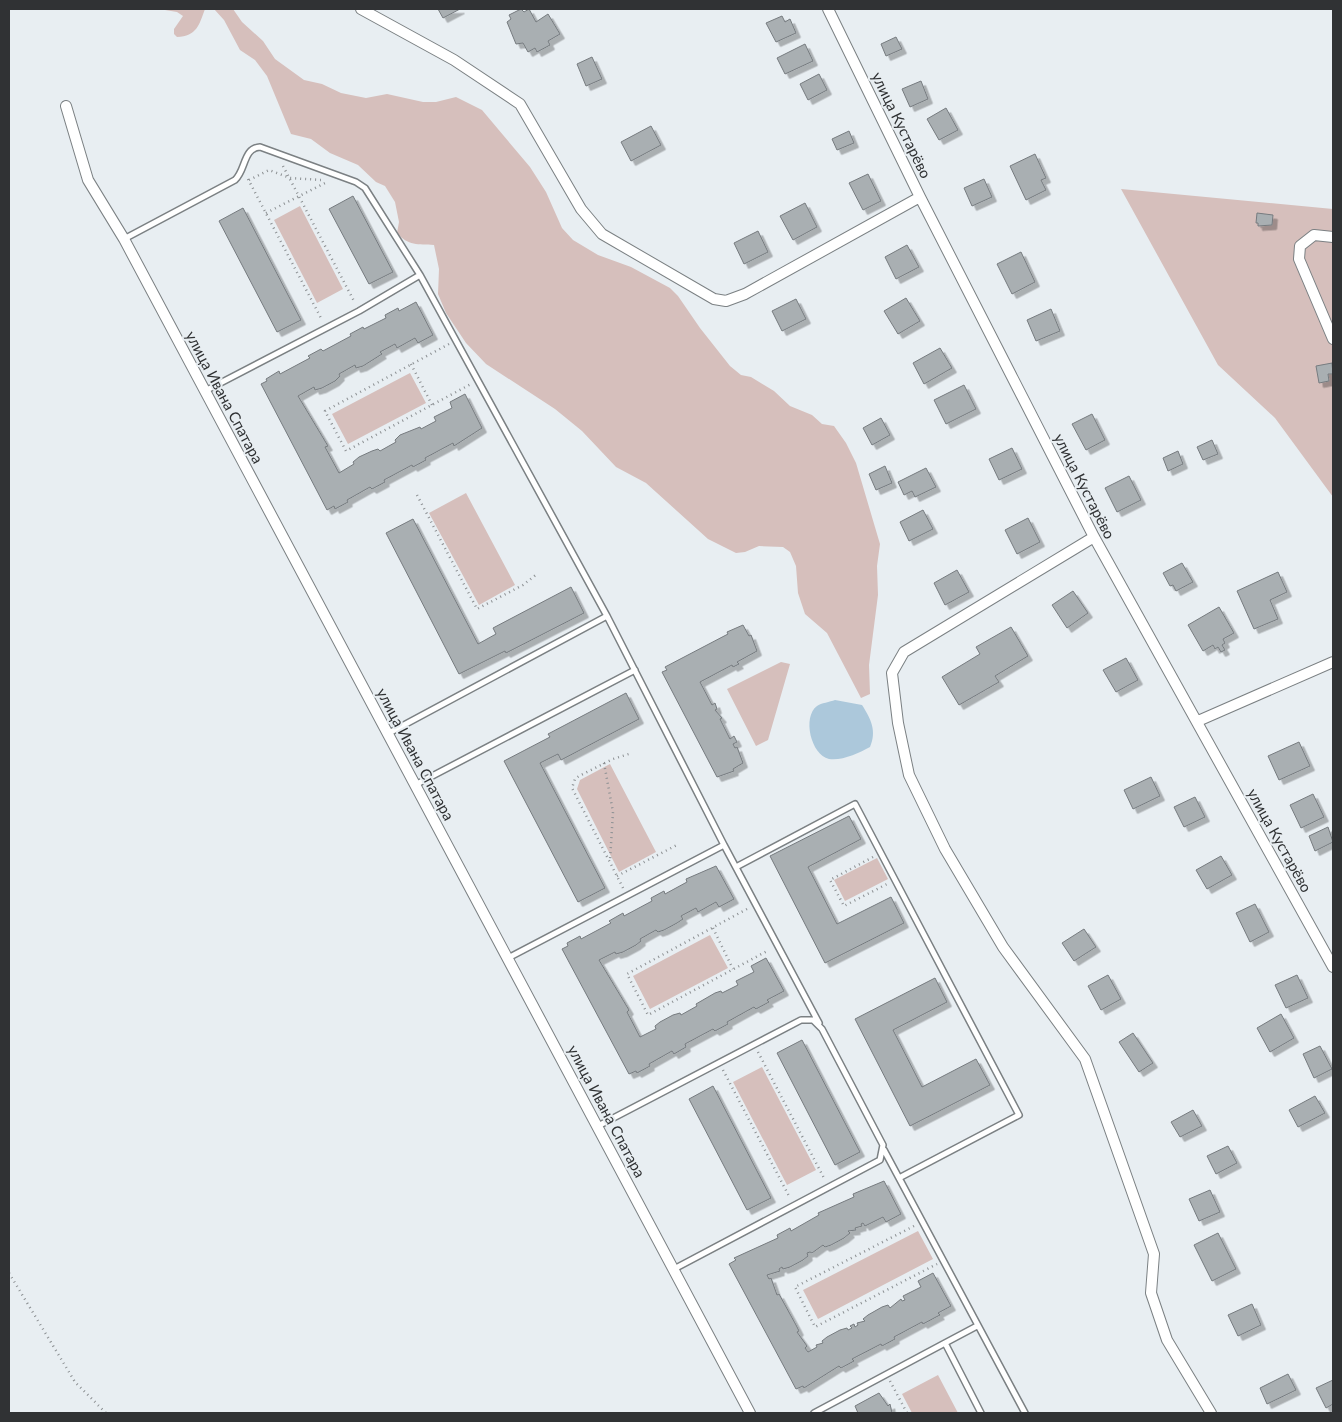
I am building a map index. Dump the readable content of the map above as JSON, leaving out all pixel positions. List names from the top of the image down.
{
  "streets": {
    "street": ["улица Кустарёво", "улица Ивана Спатара"]
  }
}
